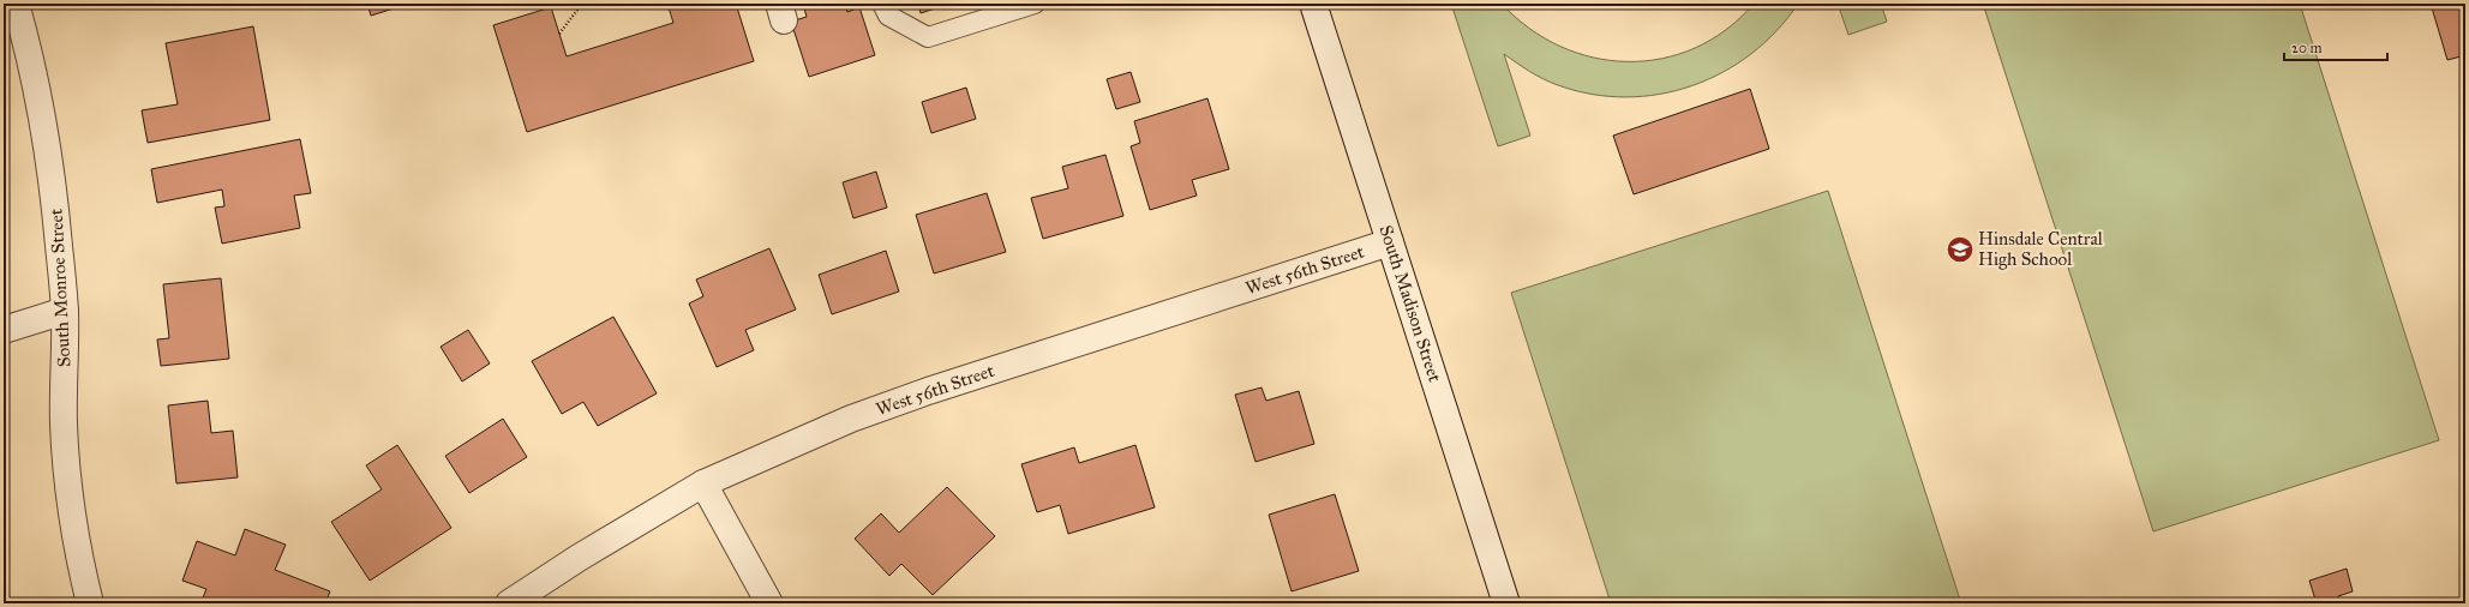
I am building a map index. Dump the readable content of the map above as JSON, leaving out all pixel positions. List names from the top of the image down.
{
  "streets": {
    "street": ["West 56th Street", "South Monroe Street", "South Madison Street"]
  },
  "crossings": [
    ["West 56th Street", "South Madison Street"]
  ],
  "places": {
    "school or university": ["Hinsdale Central High School"]
  },
  "scale_bar": "20 m"
}
